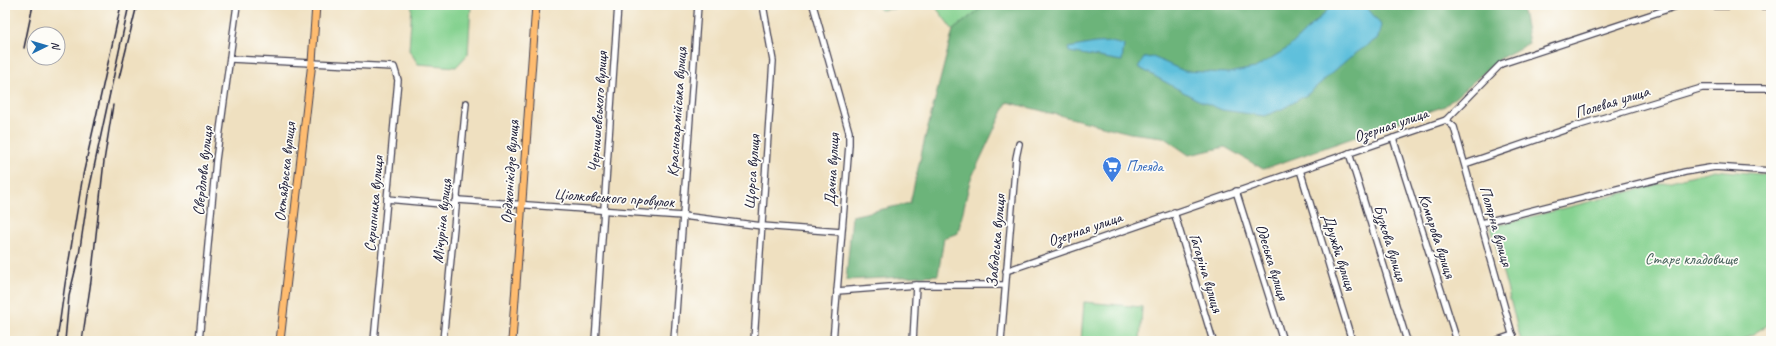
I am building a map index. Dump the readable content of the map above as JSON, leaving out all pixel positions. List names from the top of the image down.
{
  "streets": {
    "main road": ["Октябрьска вулиця", "Орджонікідзе вулиця"],
    "street": [
      "Полевая улица",
      "Чернишевського вулиця",
      "Красноармійська вулиця",
      "Озерная улица",
      "Дачна вулиця",
      "Свердлова вулиця",
      "Щорса вулиця",
      "Ціолковського провулок",
      "Скрипника вулиця",
      "Мічуріна вулиця",
      "Полярна вулиця",
      "Комарова вулиця",
      "Заводська вулиця",
      "Бузкова вулиця",
      "Дружби вулиця",
      "Одеська вулиця",
      "Гагаріна вулиця"
    ]
  },
  "crossings": [
    ["Полевая улица", "Полярна вулиця"],
    ["Чернишевського вулиця", "Ціолковського провулок"],
    ["Красноармійська вулиця", "Ціолковського провулок"],
    ["Озерная улица", "Полярна вулиця"],
    ["Озерная улица", "Комарова вулиця"],
    ["Озерная улица", "Заводська вулиця"],
    ["Озерная улица", "Бузкова вулиця"],
    ["Озерная улица", "Дружби вулиця"],
    ["Озерная улица", "Одеська вулиця"],
    ["Озерная улица", "Гагаріна вулиця"],
    ["Дачна вулиця", "Ціолковського провулок"],
    ["Октябрьска вулиця", "Скрипника вулиця"],
    ["Орджонікідзе вулиця", "Ціолковського провулок"],
    ["Щорса вулиця", "Ціолковського провулок"],
    ["Ціолковського провулок", "Скрипника вулиця"],
    ["Ціолковського провулок", "Мічуріна вулиця"]
  ],
  "parks": ["Старе кладовище"],
  "places": {
    "supermarket": ["Плеяда"]
  },
  "north": "right"
}
